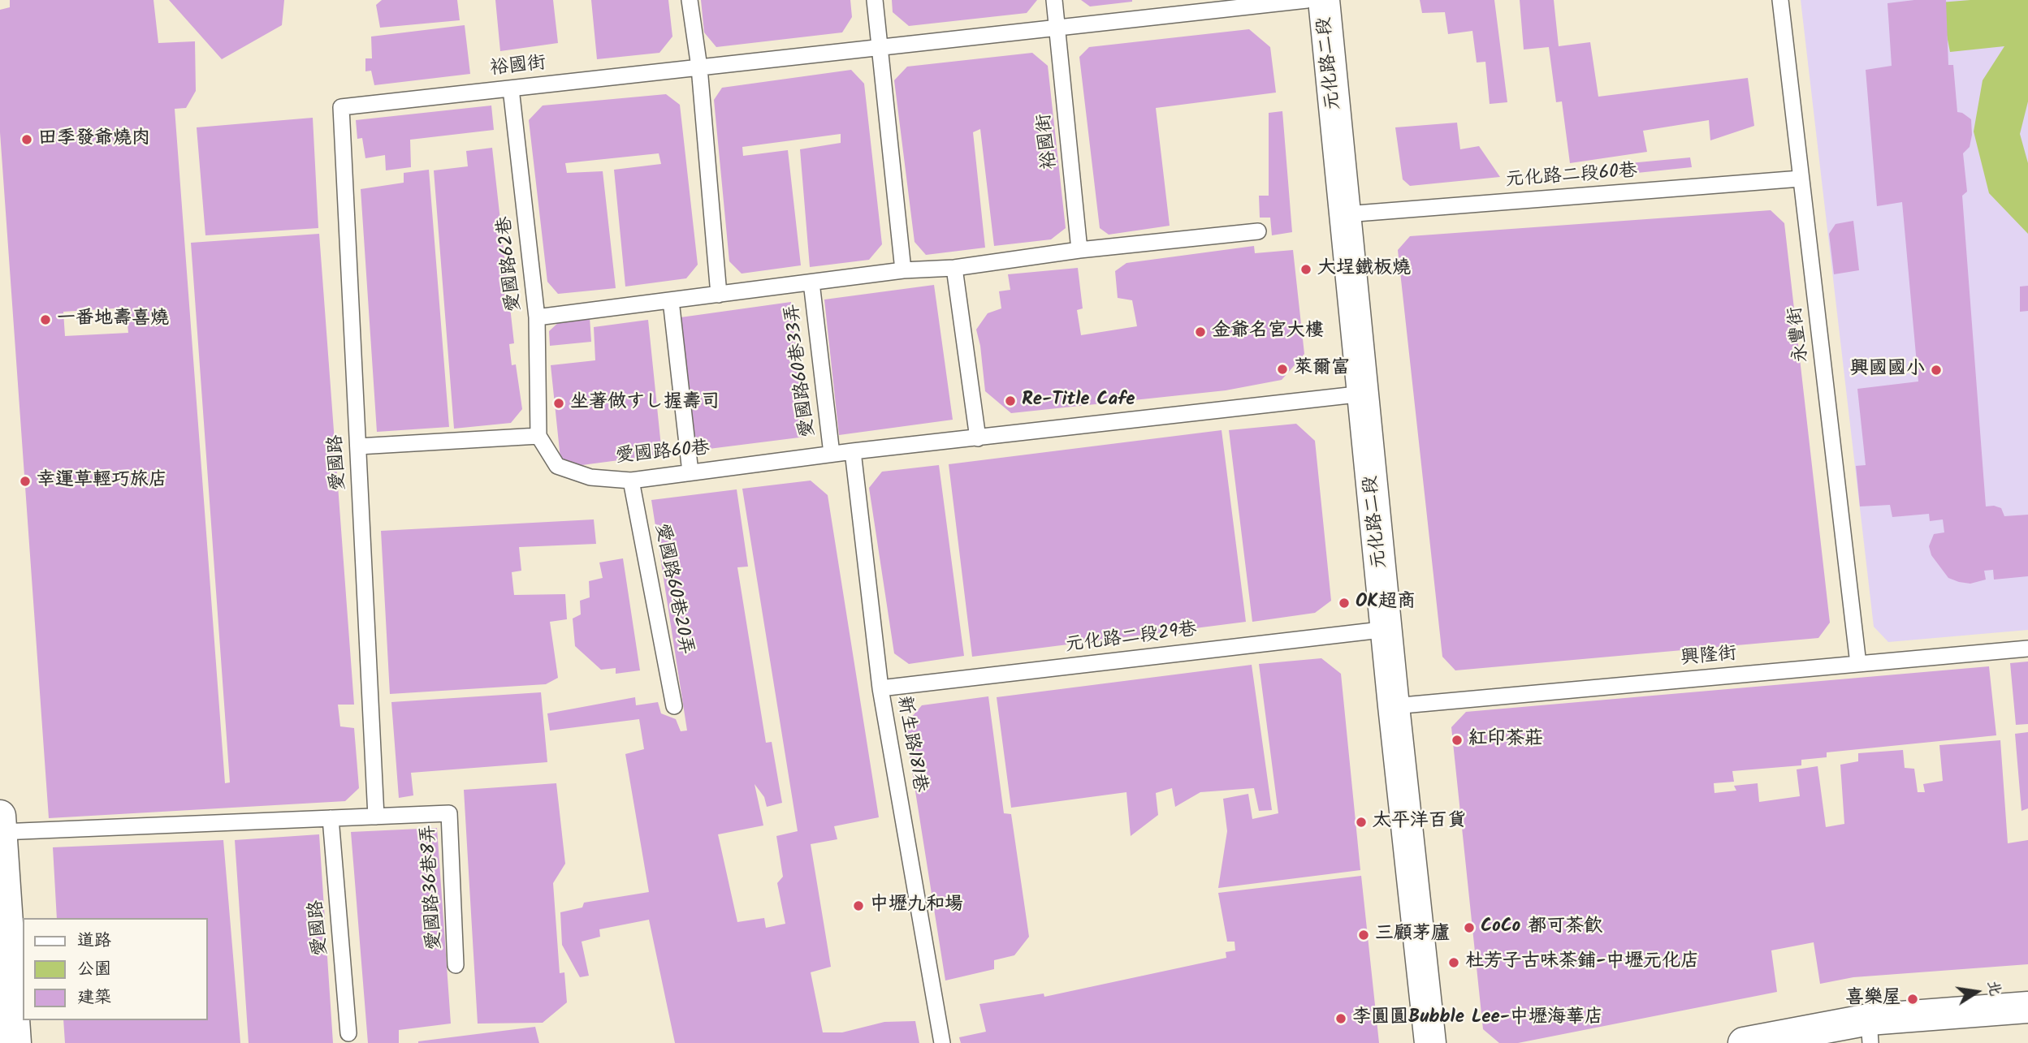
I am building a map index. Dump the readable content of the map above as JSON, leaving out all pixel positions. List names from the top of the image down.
{
  "streets": {
    "street": ["元化路二段"],
    "lane": [
      "裕國街",
      "元化路二段60巷",
      "愛國路62巷",
      "永豐街",
      "愛國路60巷33弄",
      "愛國路60巷",
      "愛國路",
      "愛國路60巷20弄",
      "元化路二段29巷",
      "興隆街",
      "新生路181巷",
      "愛國路36巷8弄"
    ]
  },
  "crossings": [
    ["元化路二段", "元化路二段60巷"],
    ["元化路二段", "愛國路60巷"],
    ["元化路二段", "元化路二段29巷"],
    ["元化路二段", "興隆街"],
    ["裕國街", "愛國路62巷"],
    ["裕國街", "愛國路"],
    ["元化路二段60巷", "永豐街"],
    ["愛國路62巷", "愛國路60巷"],
    ["永豐街", "興隆街"],
    ["愛國路60巷33弄", "愛國路60巷"],
    ["愛國路60巷", "愛國路60巷20弄"],
    ["愛國路60巷", "新生路181巷"],
    ["愛國路", "愛國路36巷8弄"],
    ["元化路二段29巷", "新生路181巷"]
  ],
  "places": [
    "田季發爺燒肉",
    "大埕鐵板燒",
    "一番地壽喜燒",
    "金爺名宮大樓",
    "萊爾富",
    "興國國小",
    "Re-Title Cafe",
    "坐著做すし握壽司",
    "幸運草輕巧旅店",
    "OK超商",
    "紅印茶莊",
    "太平洋百貨",
    "中壢九和場",
    "CoCo 都可茶飲",
    "三顧茅廬",
    "杜芳子古味茶鋪-中壢元化店",
    "喜樂屋",
    "李圓圓Bubble Lee-中壢海華店"
  ],
  "legend": ["道路", "公園", "建築"],
  "north": "right"
}
